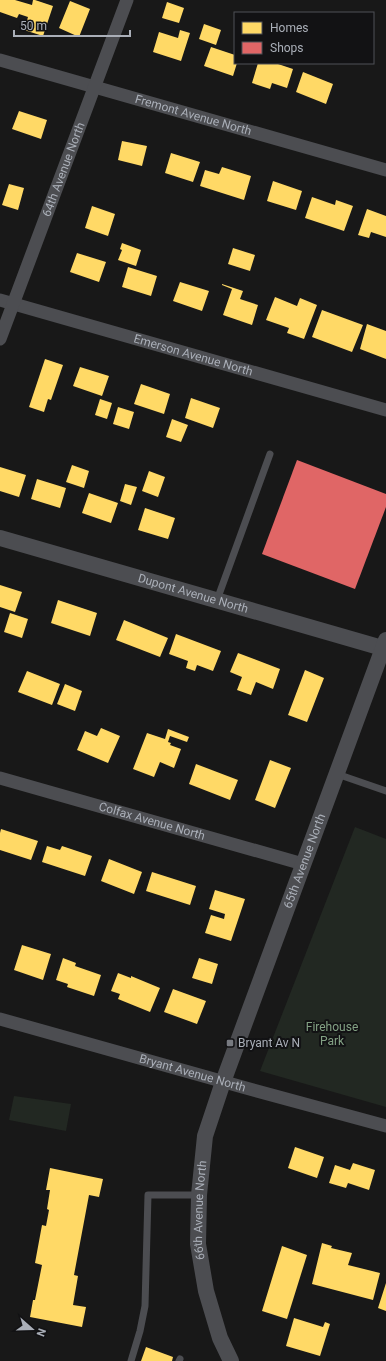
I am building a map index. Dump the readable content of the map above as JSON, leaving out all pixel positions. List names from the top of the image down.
{
  "streets": {
    "street": [
      "Fremont Avenue North",
      "64th Avenue North",
      "Emerson Avenue North",
      "Dupont Avenue North",
      "Colfax Avenue North",
      "65th Avenue North",
      "Bryant Avenue North",
      "66th Avenue North"
    ]
  },
  "crossings": [
    ["Fremont Avenue North", "64th Avenue North"],
    ["64th Avenue North", "Emerson Avenue North"],
    ["Dupont Avenue North", "65th Avenue North"],
    ["Colfax Avenue North", "65th Avenue North"],
    ["65th Avenue North", "Bryant Avenue North"],
    ["65th Avenue North", "66th Avenue North"],
    ["Bryant Avenue North", "66th Avenue North"]
  ],
  "parks": ["Firehouse Park"],
  "places": {
    "transit": ["Bryant Av N"]
  },
  "legend": ["Homes", "Shops"],
  "scale_bar": "50 m",
  "north": "right"
}
